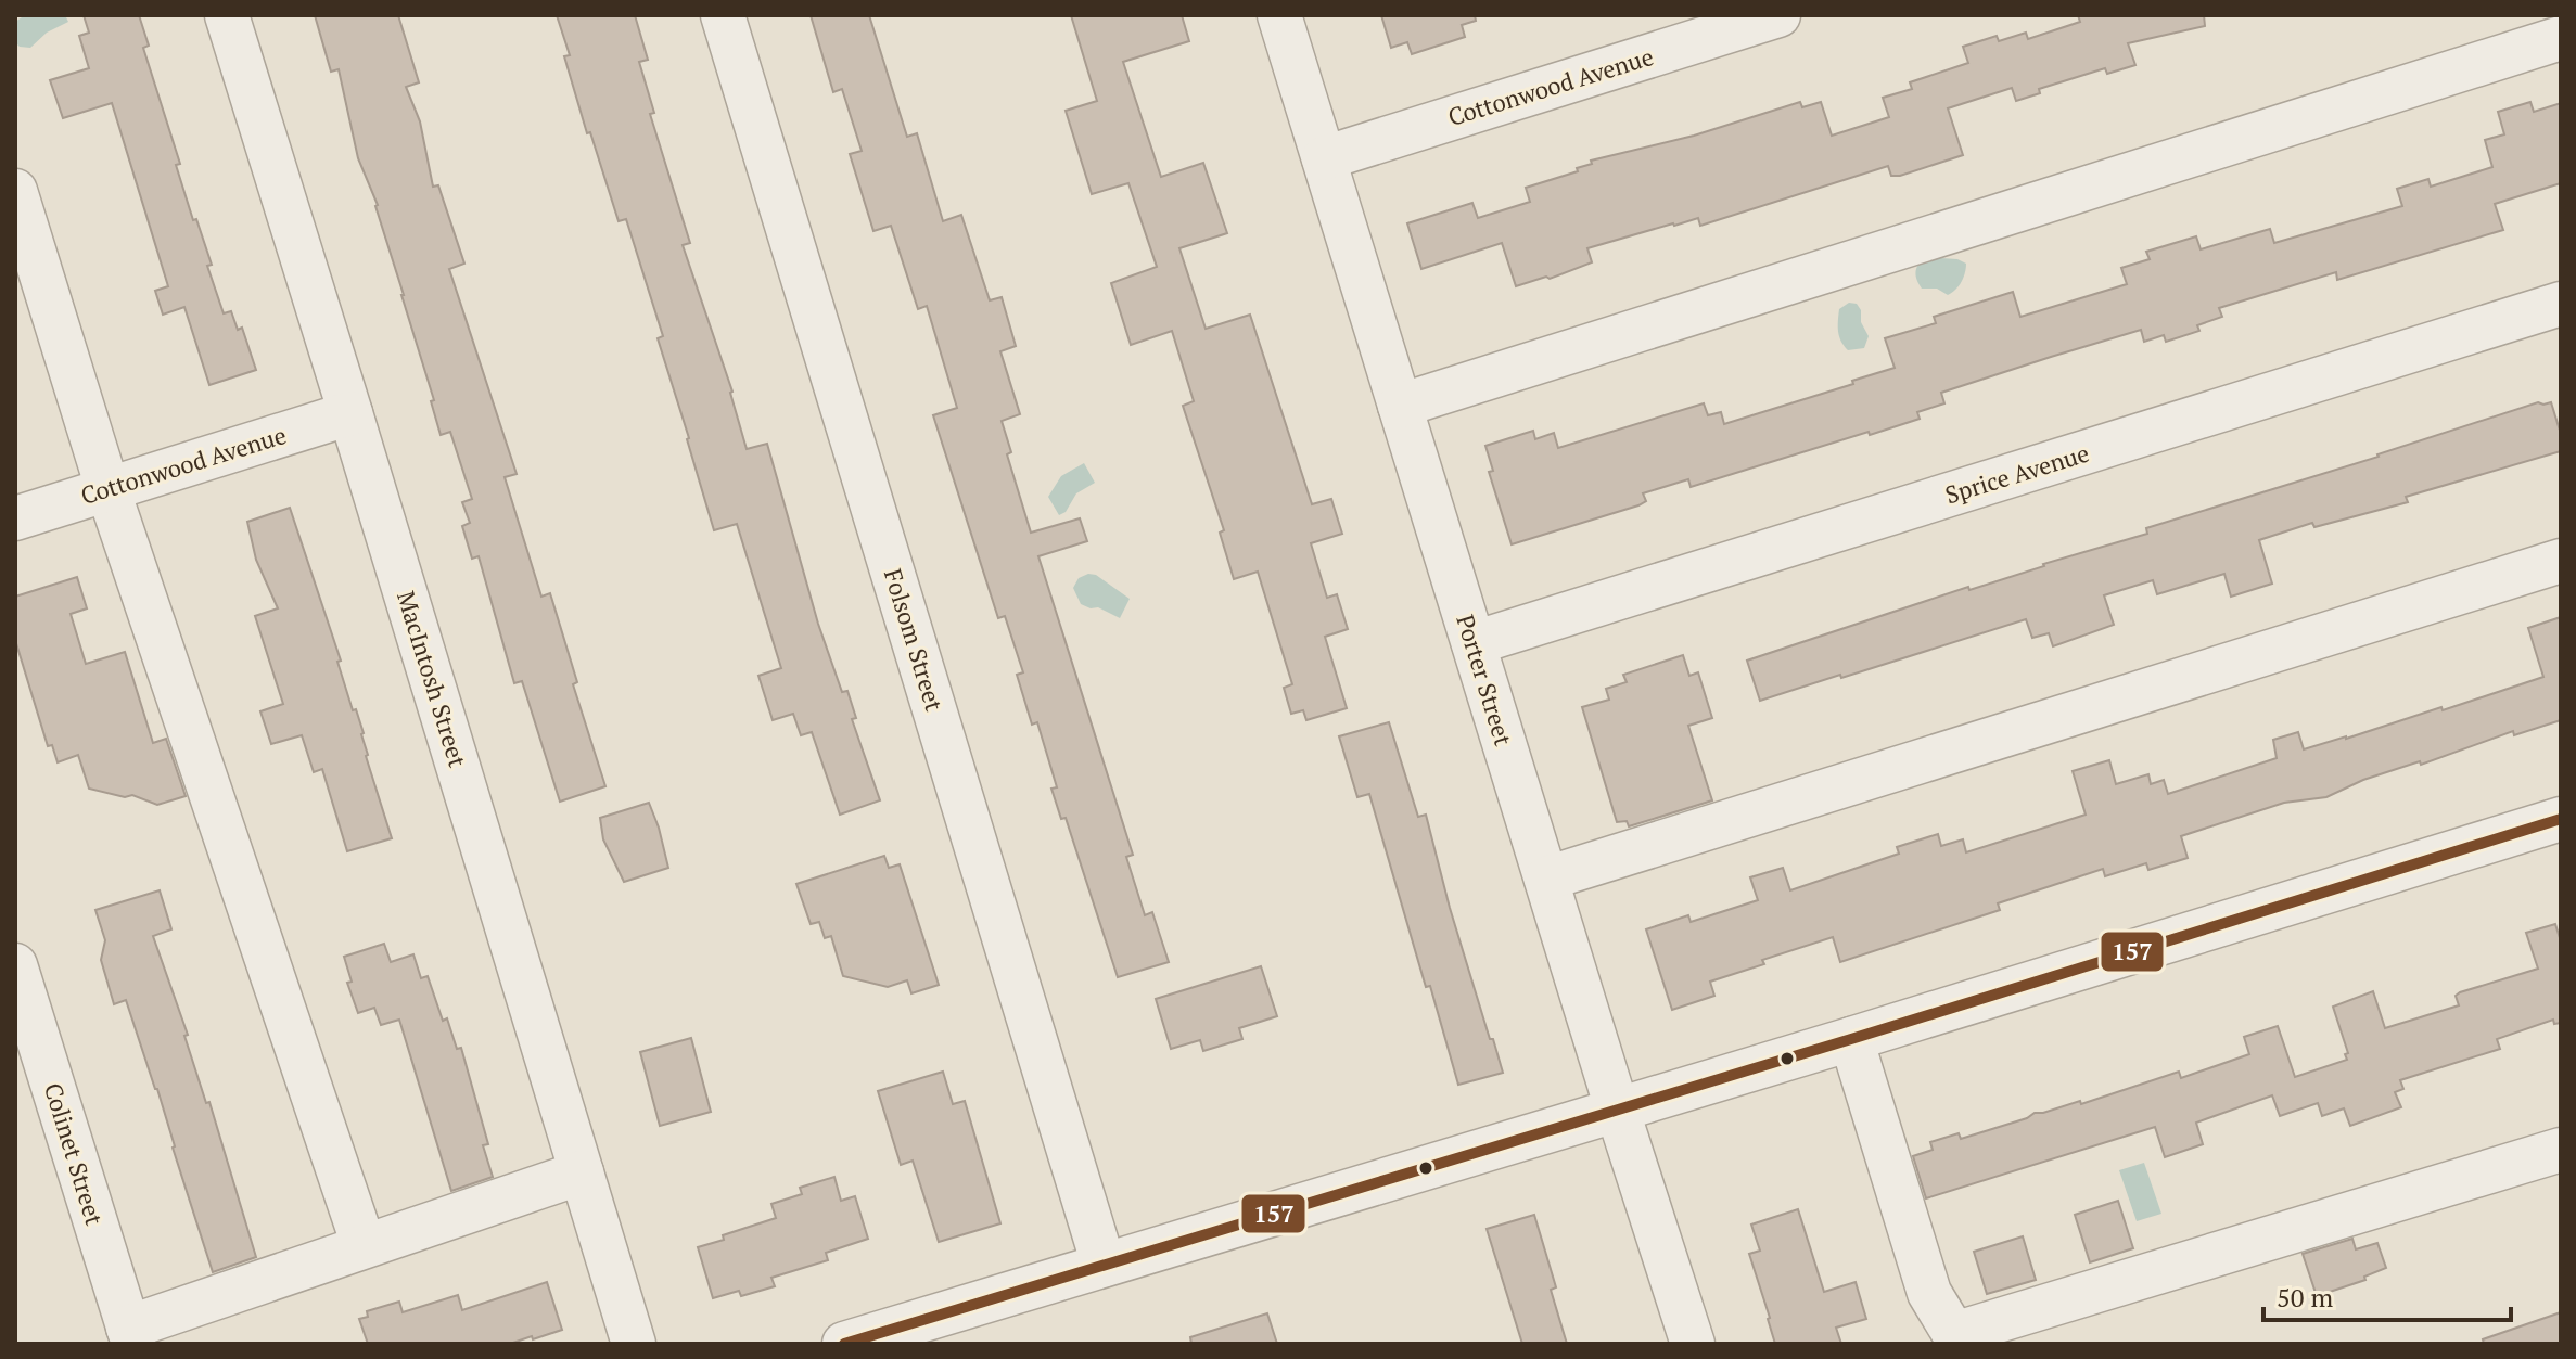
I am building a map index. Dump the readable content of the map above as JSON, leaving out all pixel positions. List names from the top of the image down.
{
  "streets": {
    "street": [
      "Cottonwood Avenue",
      "Sprice Avenue",
      "Folsom Street",
      "MacIntosh Street",
      "Porter Street",
      "Colinet Street"
    ]
  },
  "crossings": [
    ["Cottonwood Avenue", "MacIntosh Street"],
    ["Cottonwood Avenue", "Porter Street"],
    ["Sprice Avenue", "Porter Street"]
  ],
  "lines": ["transit line 157"],
  "scale_bar": "50 m"
}
